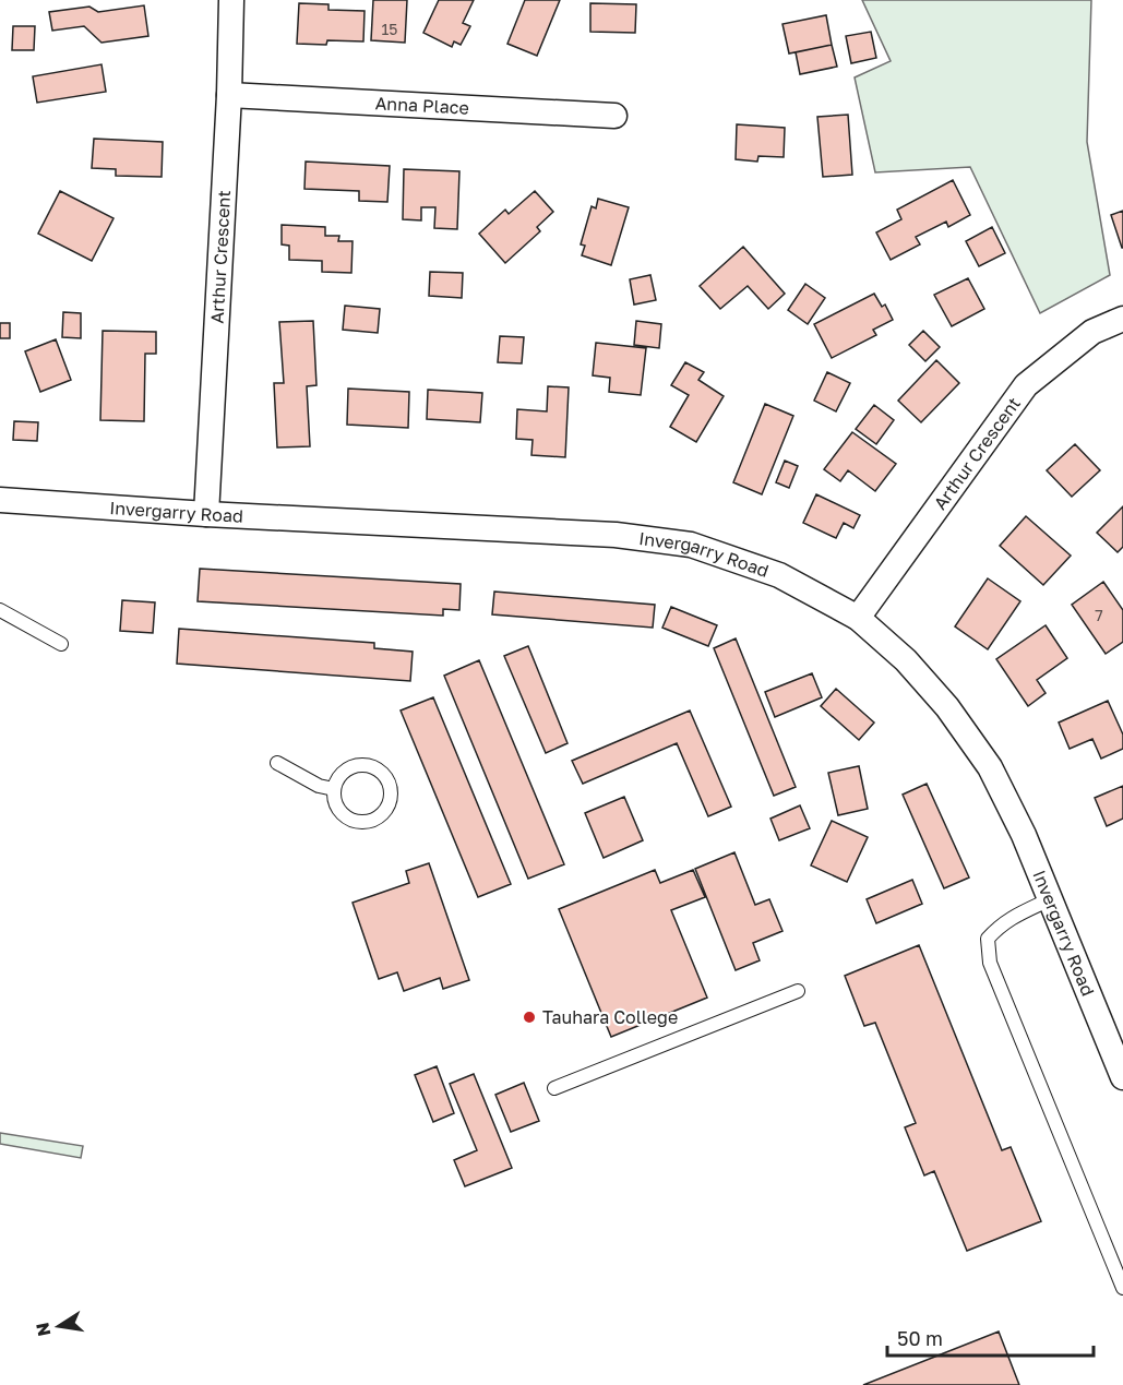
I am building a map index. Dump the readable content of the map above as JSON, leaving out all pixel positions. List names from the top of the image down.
{
  "streets": {
    "street": ["Anna Place", "Arthur Crescent", "Invergarry Road"]
  },
  "crossings": [
    ["Anna Place", "Arthur Crescent"],
    ["Arthur Crescent", "Invergarry Road"]
  ],
  "places": ["Tauhara College"],
  "house_numbers": ["15", "7"],
  "scale_bar": "50 m",
  "north": "left"
}
